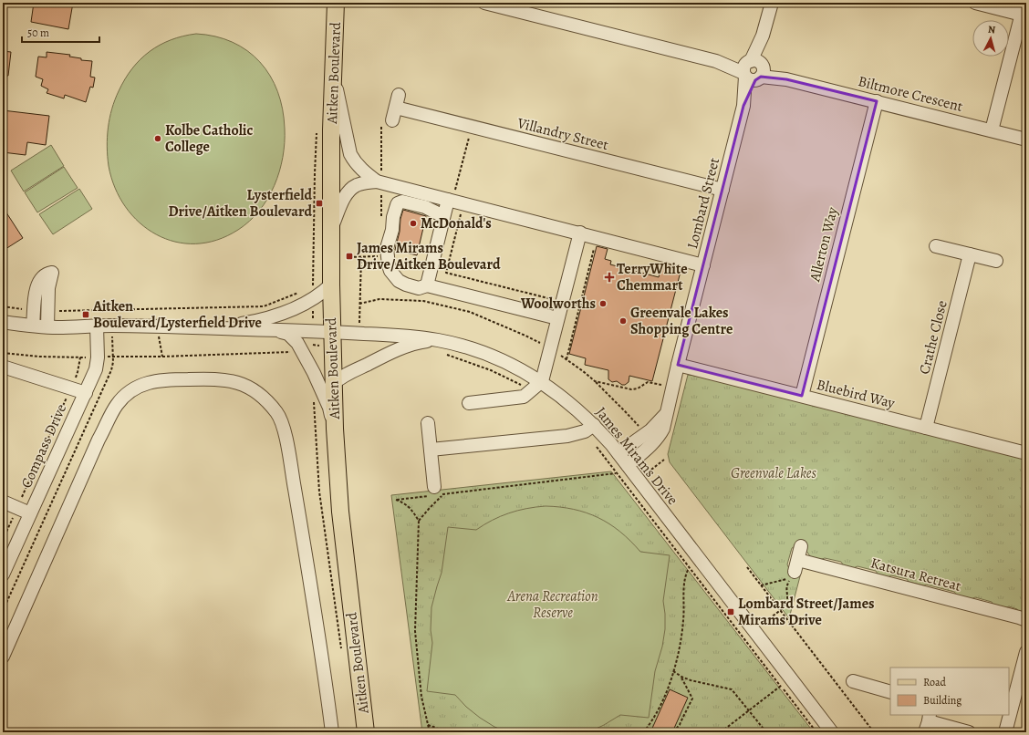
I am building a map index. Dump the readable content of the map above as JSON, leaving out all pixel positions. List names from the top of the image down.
{
  "streets": {
    "main road": ["Aitken Boulevard"],
    "street": [
      "Biltmore Crescent",
      "Villandry Street",
      "Lombard Street",
      "Allerton Way",
      "Crathe Close",
      "Bluebird Way",
      "Compass Drive",
      "James Mirams Drive",
      "Katsura Retreat"
    ]
  },
  "crossings": [
    ["Aitken Boulevard", "James Mirams Drive"],
    ["Biltmore Crescent", "Lombard Street"],
    ["Biltmore Crescent", "Allerton Way"],
    ["Villandry Street", "Lombard Street"],
    ["Lombard Street", "Bluebird Way"],
    ["Lombard Street", "James Mirams Drive"],
    ["Allerton Way", "Bluebird Way"],
    ["Crathe Close", "Bluebird Way"]
  ],
  "parks": ["Greenvale Lakes", "Arena Recreation Reserve"],
  "places": {
    "other": [
      "Kolbe Catholic College",
      "McDonald's",
      "Woolworths",
      "Greenvale Lakes Shopping Centre"
    ],
    "transit": [
      "Lysterfield Drive/Aitken Boulevard",
      "James Mirams Drive/Aitken Boulevard",
      "Aitken Boulevard/Lysterfield Drive",
      "Lombard Street/James Mirams Drive"
    ],
    "health": ["TerryWhite Chemmart"]
  },
  "legend": ["Road", "Building"],
  "scale_bar": "50 m",
  "north": "top"
}
